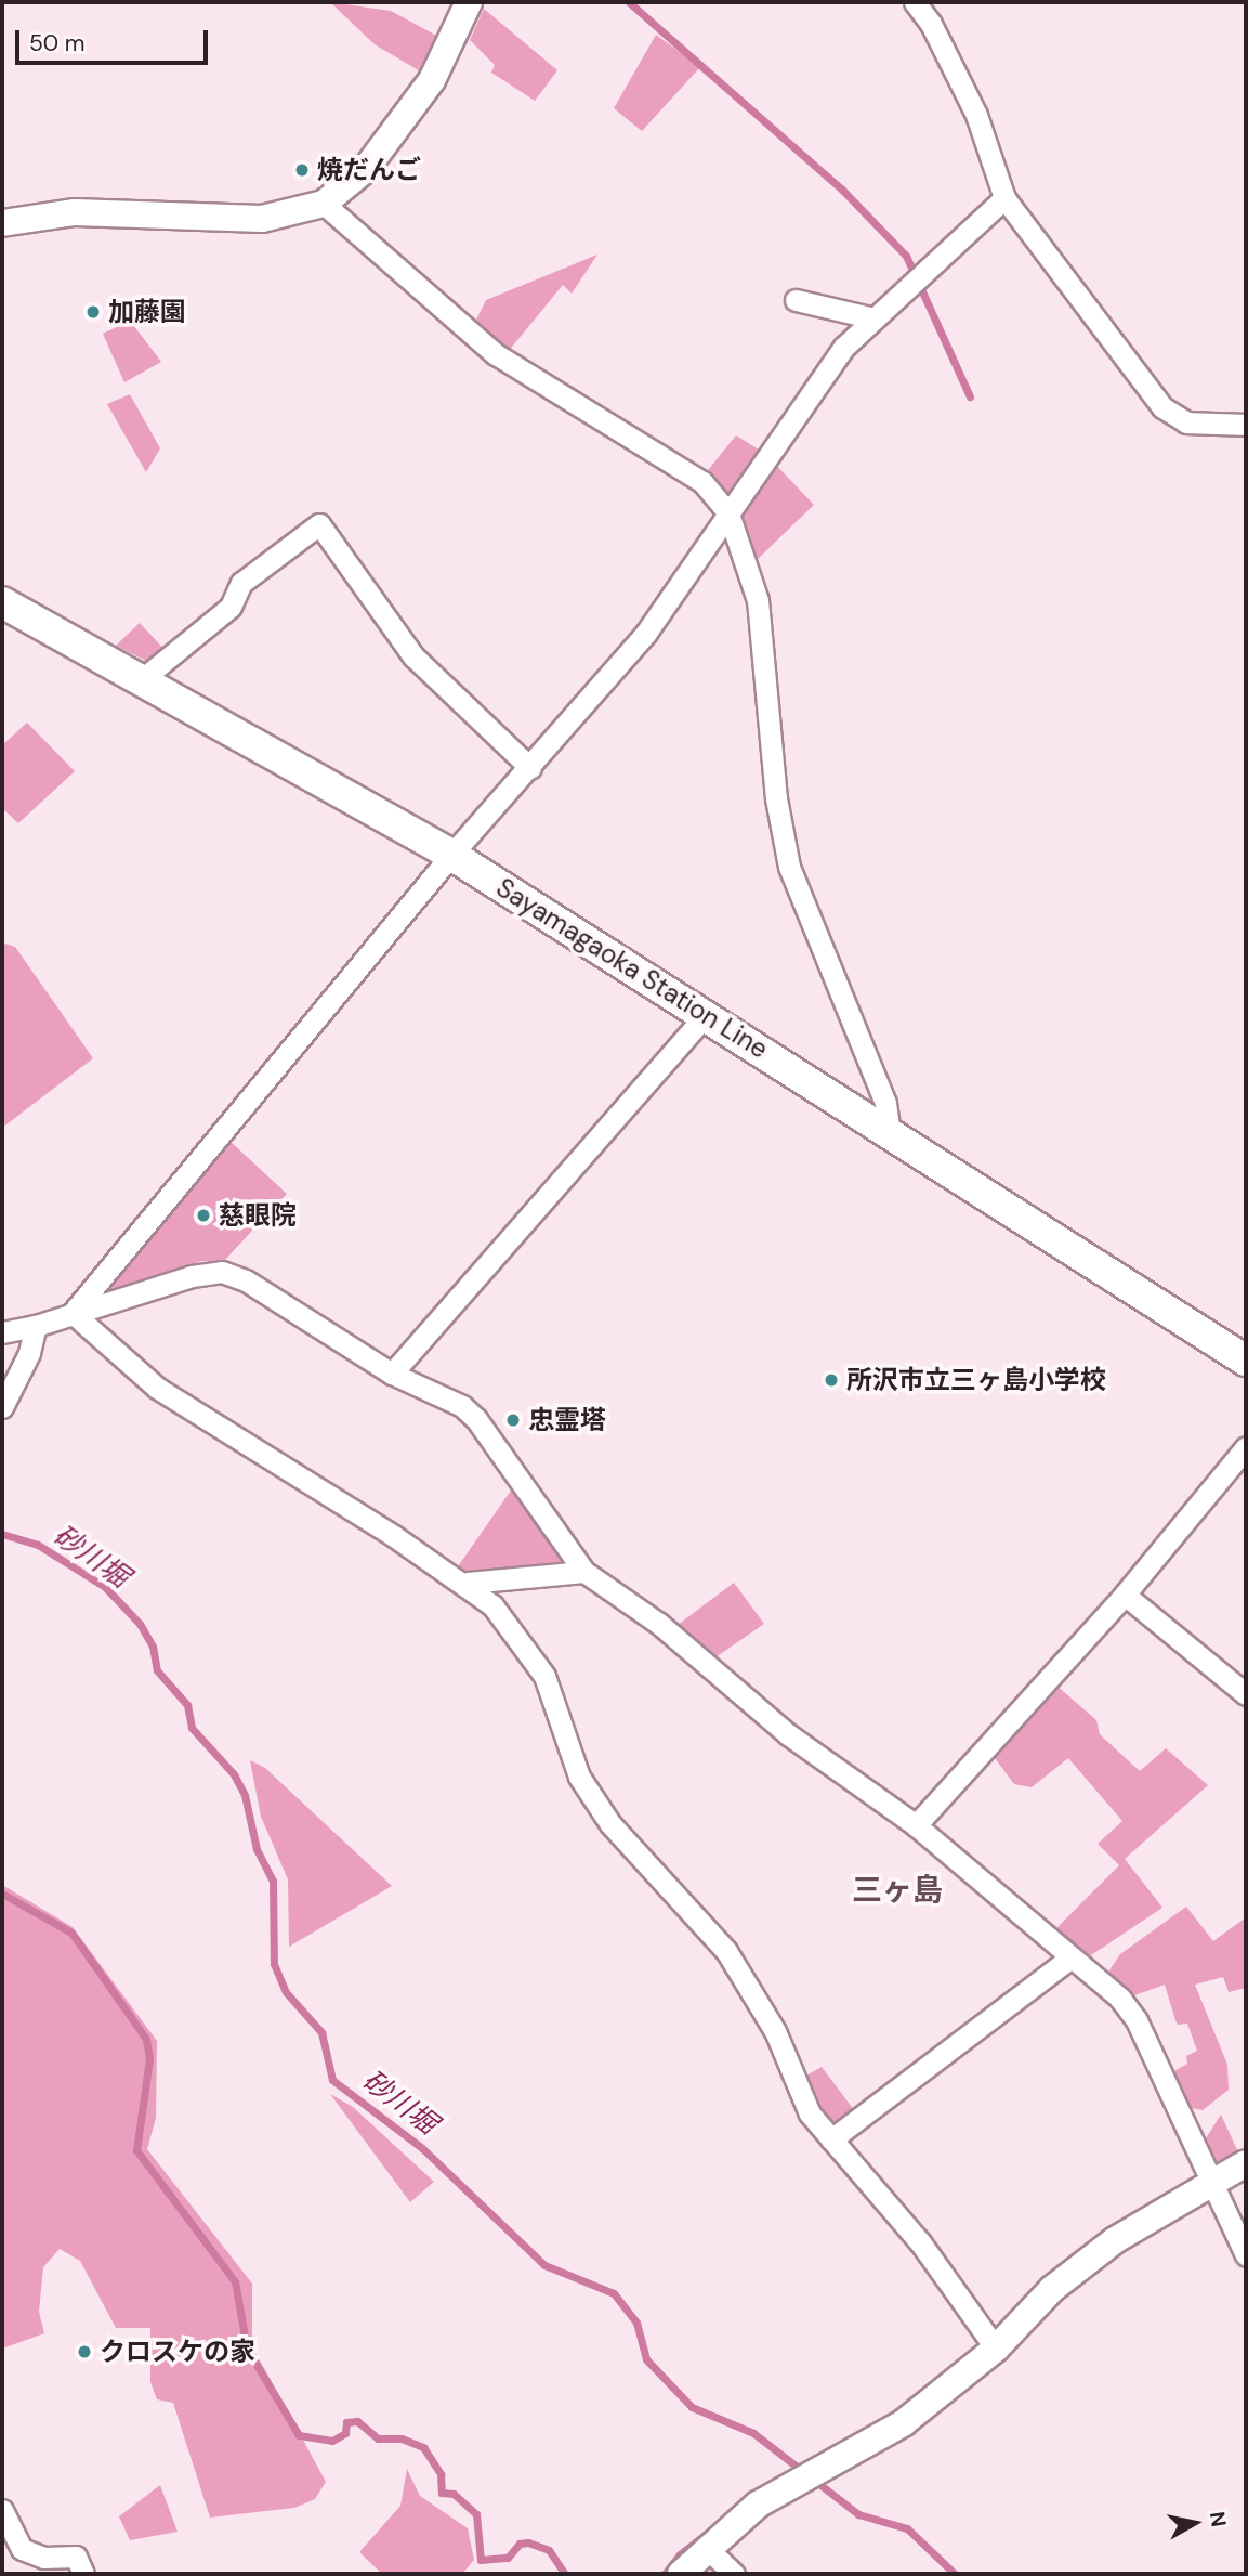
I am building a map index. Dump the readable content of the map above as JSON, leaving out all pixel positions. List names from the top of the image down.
{
  "streets": {
    "main road": ["Sayamagaoka Station Line"]
  },
  "districts": ["三ヶ島"],
  "water": ["砂川堀"],
  "places": [
    "焼だんご",
    "加藤園",
    "慈眼院",
    "所沢市立三ヶ島小学校",
    "忠霊塔",
    "クロスケの家"
  ],
  "scale_bar": "50 m",
  "north": "right"
}
